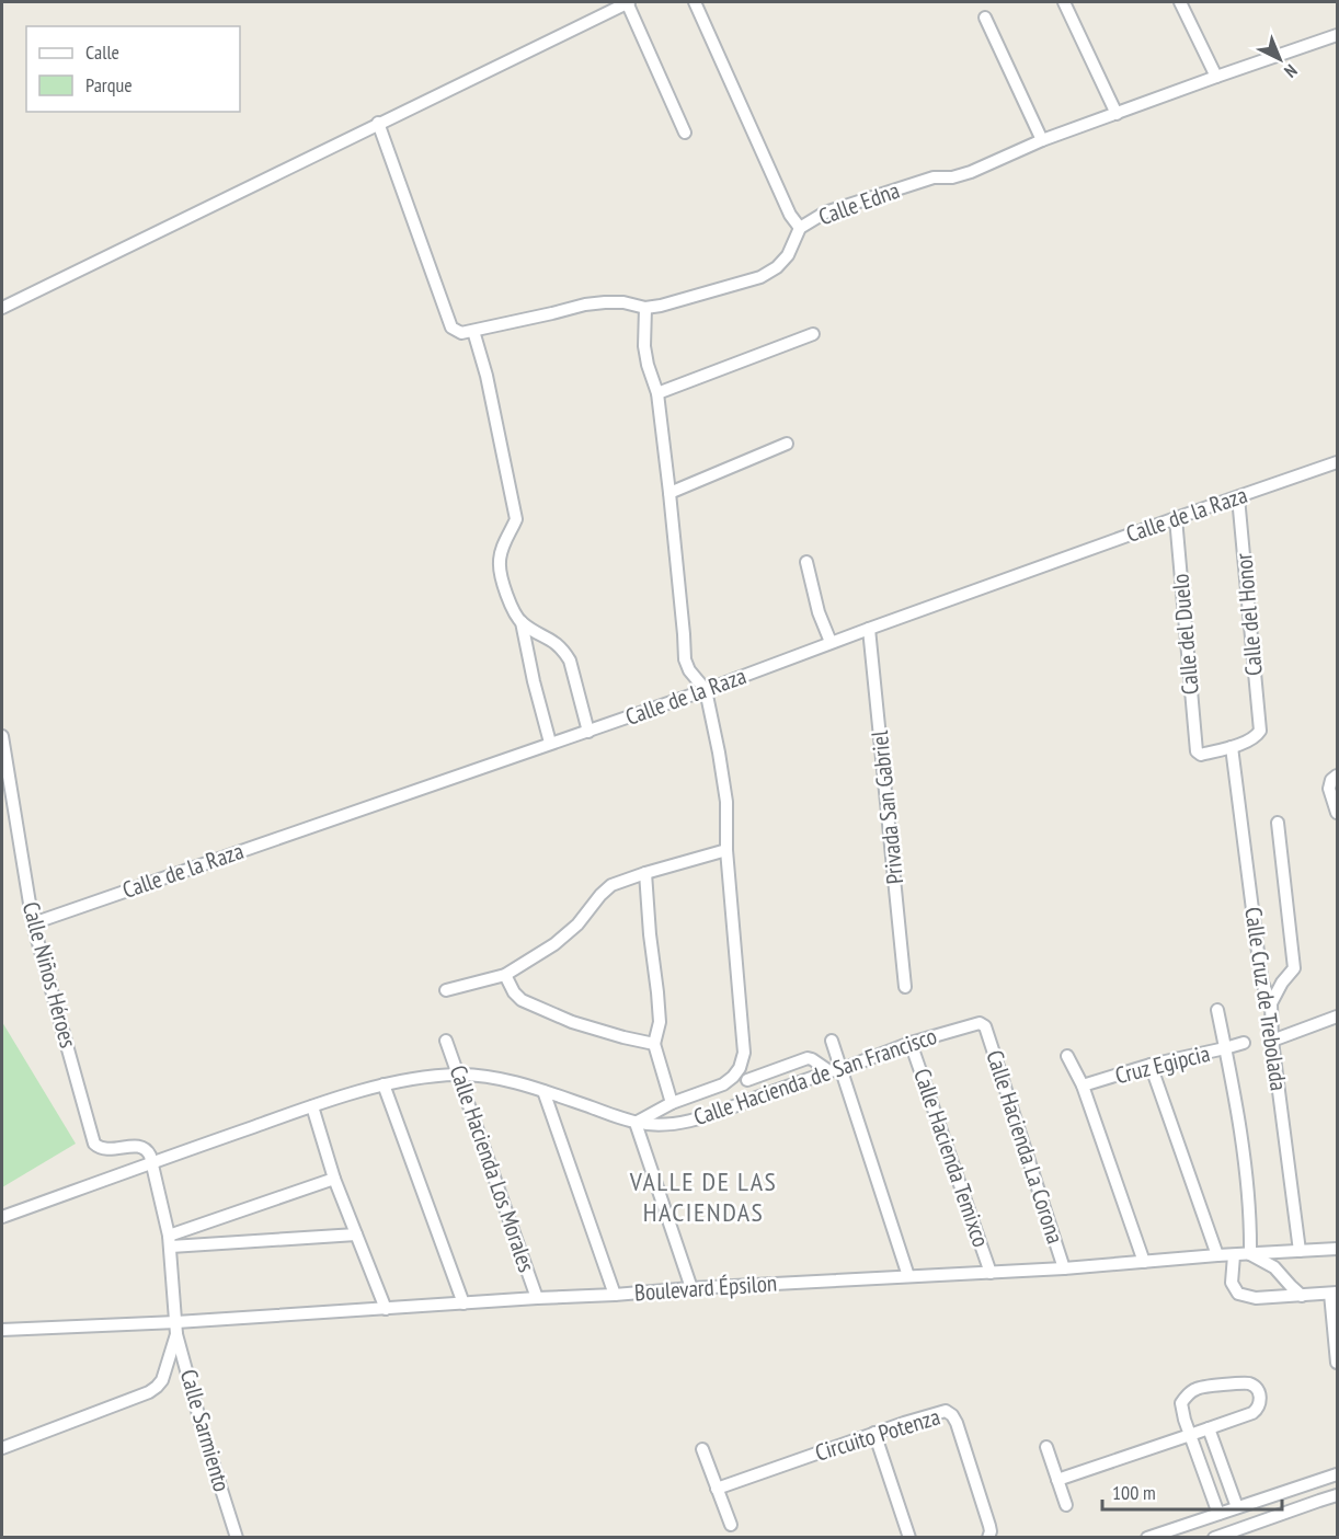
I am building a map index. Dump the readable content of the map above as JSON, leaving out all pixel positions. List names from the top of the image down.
{
  "streets": {
    "street": [
      "Calle Edna",
      "Calle de la Raza",
      "Calle del Honor",
      "Calle del Duelo",
      "Privada San Gabriel",
      "Calle Niños Héroes",
      "Calle Cruz de Trebolada",
      "Cruz Egipcia",
      "Calle Hacienda de San Francisco",
      "Calle Hacienda La Corona",
      "Calle Hacienda Temixco",
      "Calle Hacienda Los Morales",
      "Boulevard Épsilon",
      "Calle Sarmiento",
      "Circuito Potenza"
    ]
  },
  "crossings": [
    ["Calle de la Raza", "Calle del Honor"],
    ["Calle de la Raza", "Calle del Duelo"],
    ["Calle de la Raza", "Privada San Gabriel"],
    ["Calle de la Raza", "Calle Niños Héroes"],
    ["Calle del Honor", "Calle del Duelo"],
    ["Calle del Honor", "Calle Cruz de Trebolada"],
    ["Calle del Duelo", "Calle Cruz de Trebolada"],
    ["Calle Niños Héroes", "Calle Hacienda de San Francisco"],
    ["Calle Cruz de Trebolada", "Boulevard Épsilon"],
    ["Calle Hacienda de San Francisco", "Calle Hacienda La Corona"],
    ["Calle Hacienda de San Francisco", "Calle Hacienda Temixco"],
    ["Calle Hacienda de San Francisco", "Calle Hacienda Los Morales"],
    ["Calle Hacienda La Corona", "Boulevard Épsilon"],
    ["Calle Hacienda Temixco", "Boulevard Épsilon"],
    ["Calle Hacienda Los Morales", "Boulevard Épsilon"],
    ["Boulevard Épsilon", "Calle Sarmiento"]
  ],
  "districts": ["VALLE DE LAS HACIENDAS"],
  "legend": ["Calle", "Parque"],
  "scale_bar": "100 m",
  "north": "bottom right"
}
